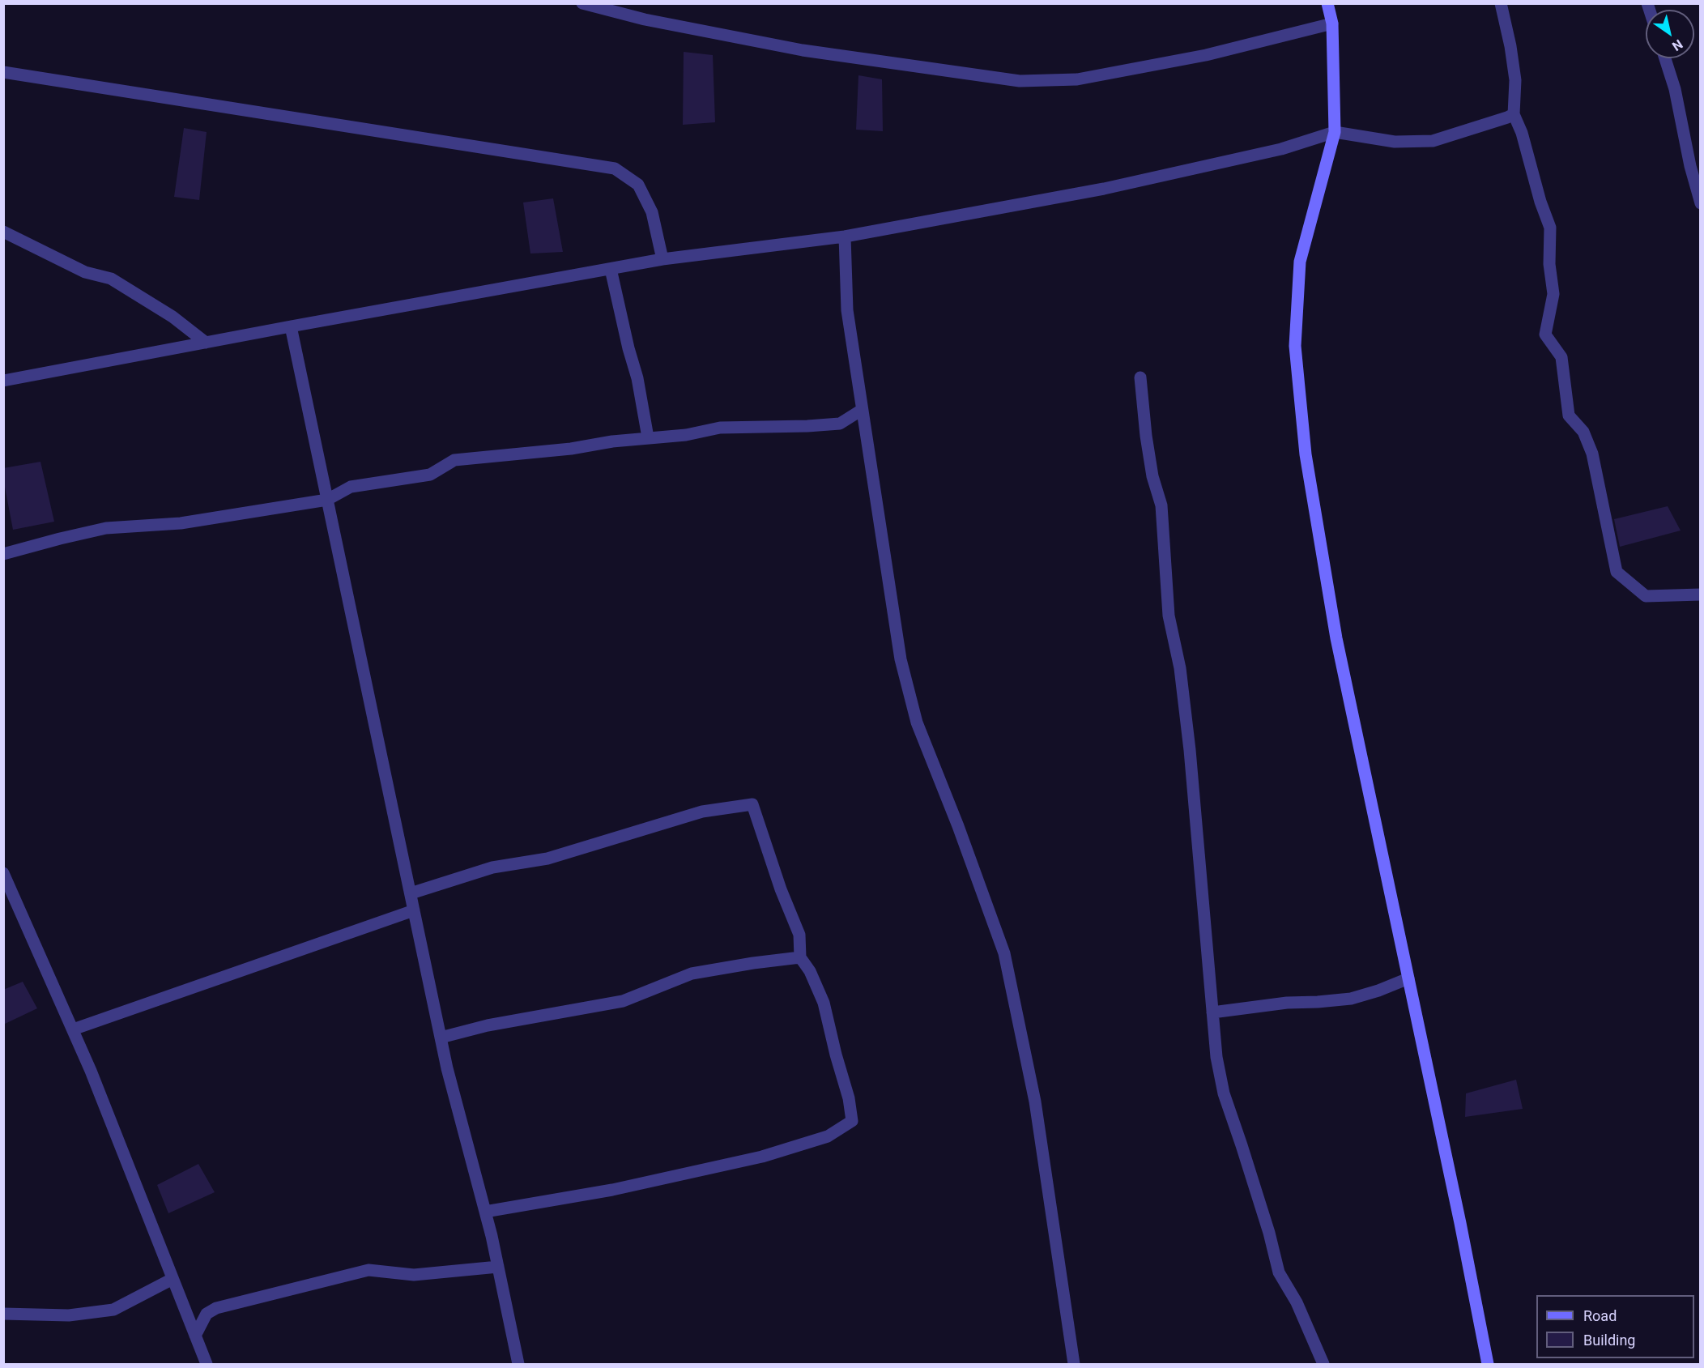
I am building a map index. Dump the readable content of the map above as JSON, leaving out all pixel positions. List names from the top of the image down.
{
  "legend": ["Road", "Building"],
  "north": "bottom right"
}
